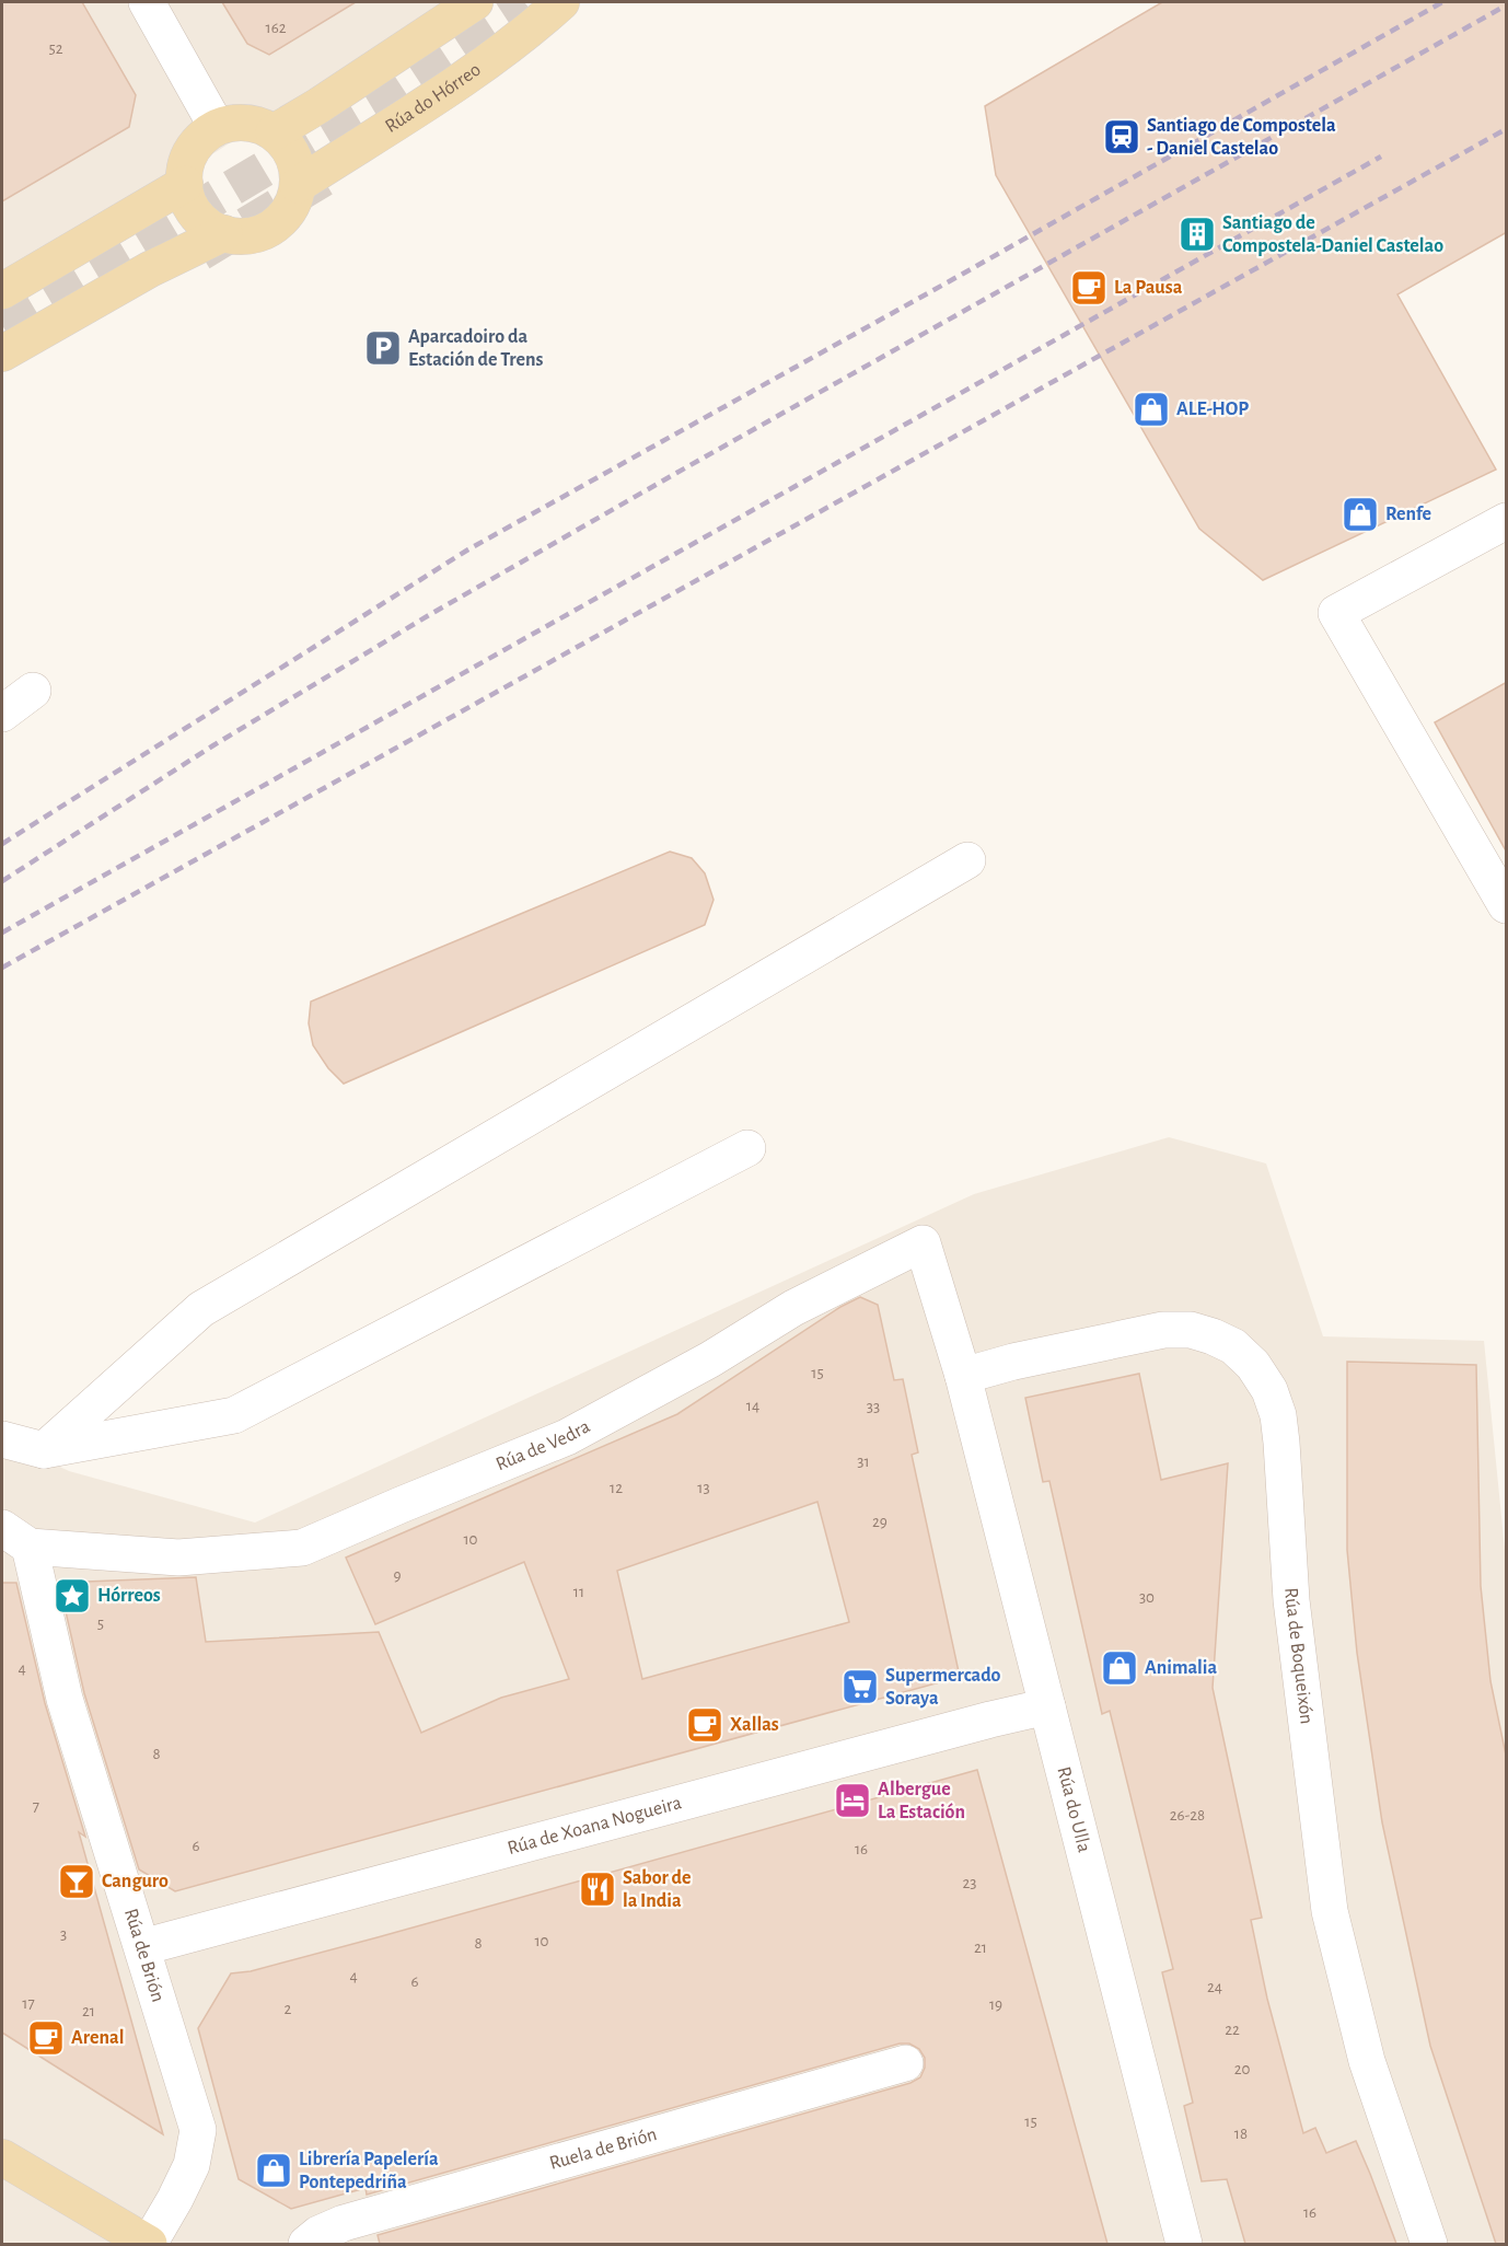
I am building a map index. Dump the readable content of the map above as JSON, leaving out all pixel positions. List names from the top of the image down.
{
  "streets": {
    "main road": ["Rúa do Hórreo"],
    "street": [
      "Rúa de Vedra",
      "Rúa de Boqueixón",
      "Rúa do Ulla",
      "Rúa de Xoana Nogueira",
      "Rúa de Brión",
      "Ruela de Brión"
    ]
  },
  "crossings": [
    ["Rúa de Vedra", "Rúa de Boqueixón"],
    ["Rúa de Vedra", "Rúa do Ulla"],
    ["Rúa de Vedra", "Rúa de Brión"],
    ["Rúa de Boqueixón", "Rúa do Ulla"],
    ["Rúa do Ulla", "Rúa de Xoana Nogueira"],
    ["Rúa de Xoana Nogueira", "Rúa de Brión"]
  ],
  "places": {
    "station": ["Santiago de Compostela - Daniel Castelao"],
    "building": ["Santiago de Compostela-Daniel Castelao"],
    "cafe": ["La Pausa", "Xallas", "Arenal"],
    "parking": ["Aparcadoiro da Estación de Trens"],
    "shop": [
      "ALE-HOP",
      "Renfe",
      "Animalia",
      "Librería Papelería Pontepedriña"
    ],
    "place": ["Hórreos"],
    "supermarket": ["Supermercado Soraya"],
    "hotel": ["Albergue La Estación"],
    "bar": ["Canguro"],
    "restaurant": ["Sabor de la India"]
  },
  "house_numbers": [
    "162",
    "52",
    "15",
    "14",
    "33",
    "31",
    "12",
    "13",
    "29",
    "10",
    "9",
    "11",
    "30",
    "5",
    "4",
    "8",
    "7",
    "26-28",
    "6",
    "16",
    "23",
    "3",
    "10",
    "8",
    "21",
    "4",
    "6",
    "24",
    "17",
    "19",
    "2",
    "21",
    "22",
    "20",
    "15",
    "18",
    "16"
  ]
}
